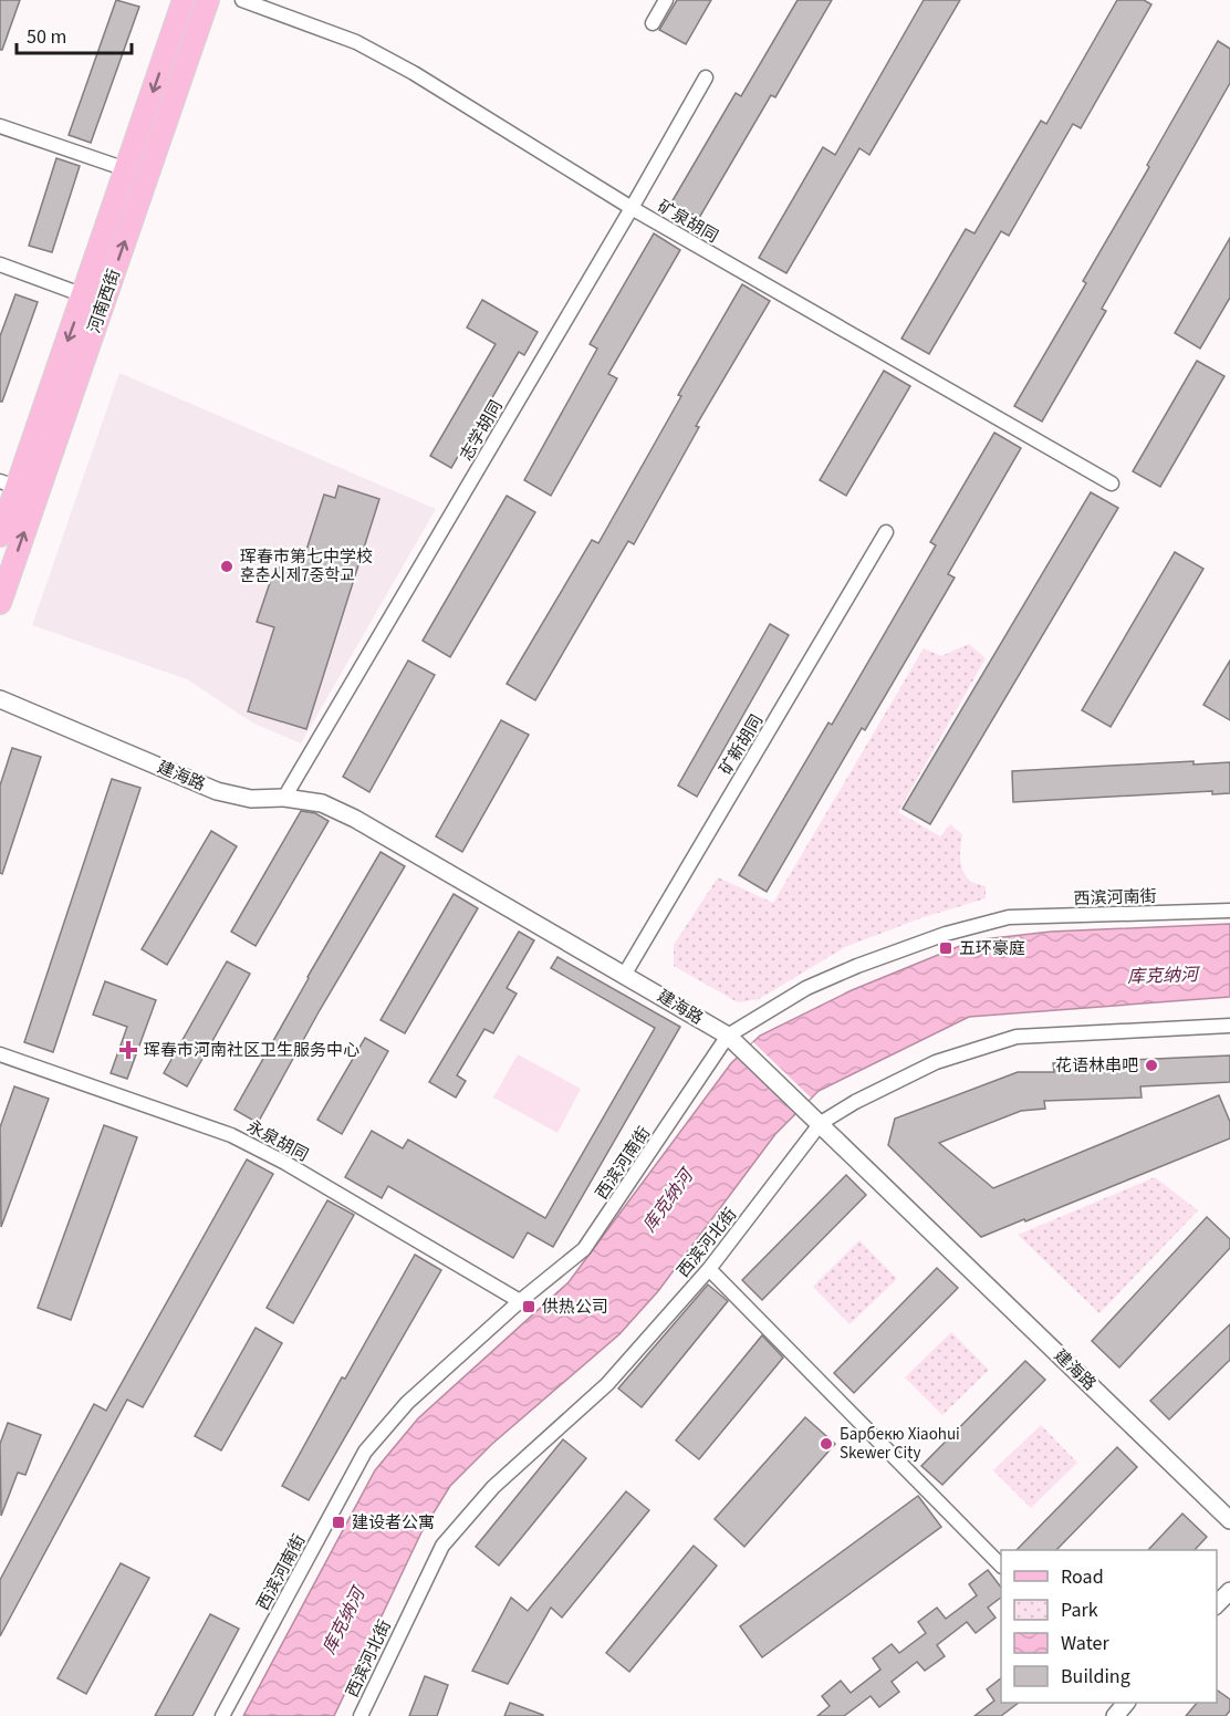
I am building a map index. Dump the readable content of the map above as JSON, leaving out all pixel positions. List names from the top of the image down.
{
  "streets": {
    "main road": ["河南西街"],
    "street": [
      "矿泉胡同",
      "志学胡同",
      "矿新胡同",
      "建海路",
      "西滨河南街",
      "永泉胡同",
      "西滨河北街"
    ]
  },
  "crossings": [
    ["矿泉胡同", "志学胡同"],
    ["志学胡同", "建海路"],
    ["矿新胡同", "建海路"],
    ["建海路", "西滨河南街"],
    ["建海路", "西滨河北街"],
    ["西滨河南街", "永泉胡同"]
  ],
  "water": ["库克纳河"],
  "places": {
    "other": ["珲春市第七中学校 훈춘시제7중학교", "花语林串吧", "Барбекю Xiaohui Skewer City"],
    "transit": ["五环豪庭", "供热公司", "建设者公寓"],
    "health": ["珲春市河南社区卫生服务中心"]
  },
  "legend": [
    "Road",
    "Park",
    "Water",
    "Building"
  ],
  "scale_bar": "50 m"
}
